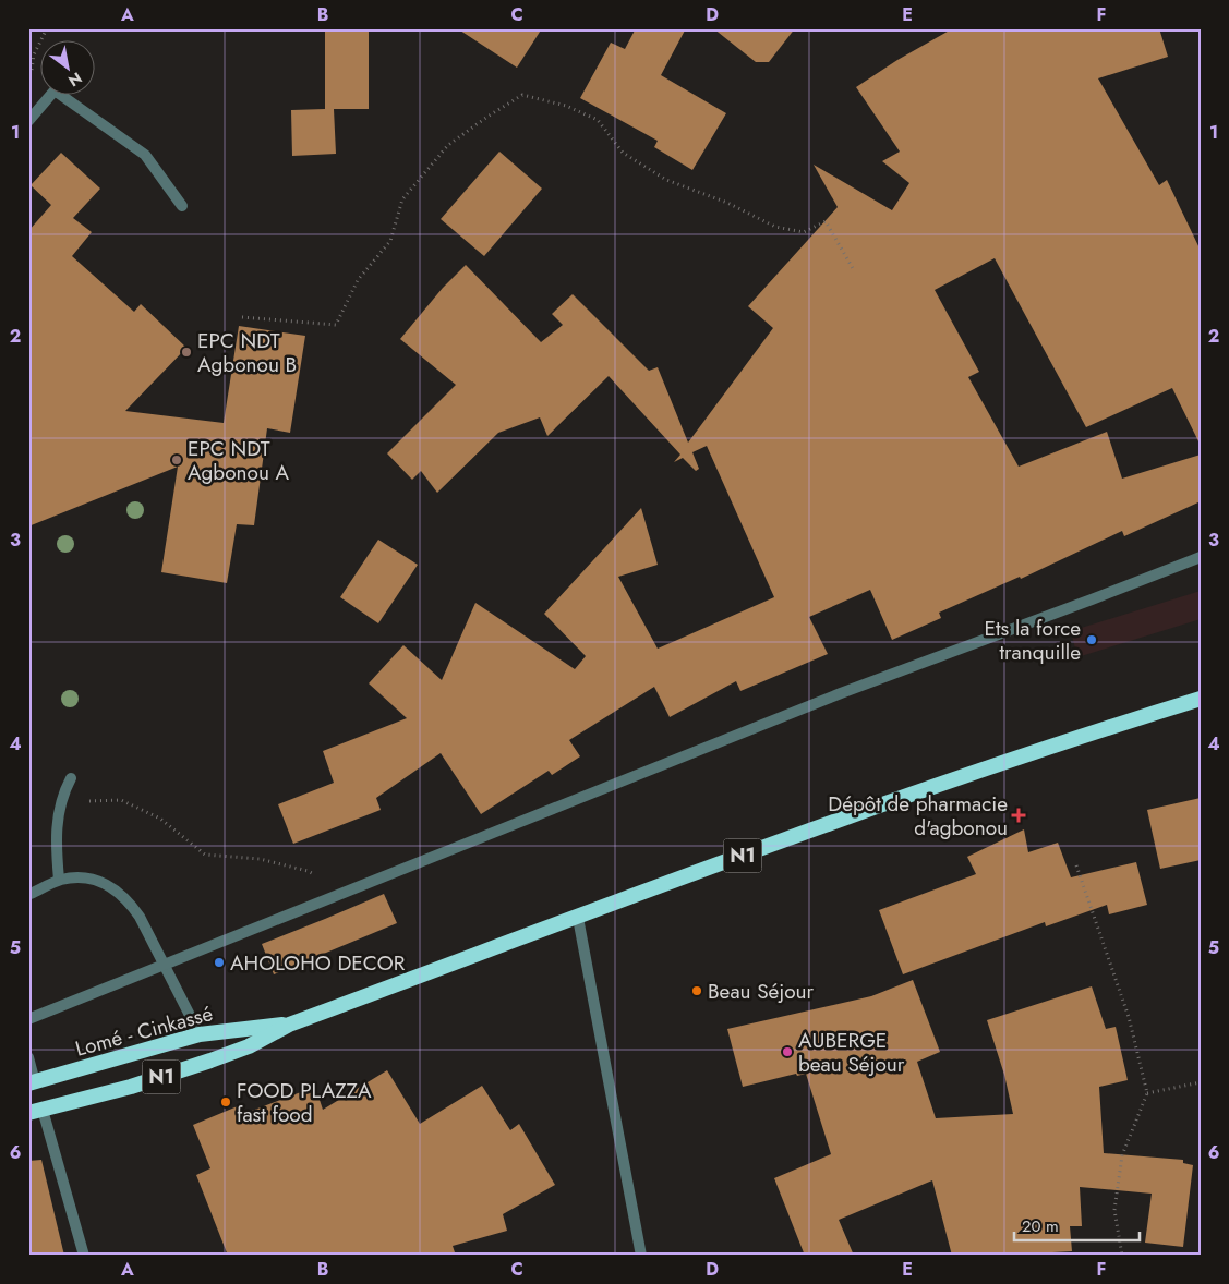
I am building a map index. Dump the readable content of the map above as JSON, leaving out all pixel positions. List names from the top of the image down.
{
  "streets": {
    "highway": ["N1", "Lomé - Cinkassé"]
  },
  "crossings": [
    ["N1", "Lomé - Cinkassé"]
  ],
  "places": {
    "other": [
      "EPC NDT Agbonou B",
      "EPC NDT Agbonou A",
      "Ets la force tranquille",
      "AHOLOHO DECOR",
      "Beau Séjour",
      "AUBERGE beau Séjour",
      "FOOD PLAZZA fast food"
    ],
    "health": ["Dépôt de pharmacie d'agbonou"]
  },
  "scale_bar": "20 m",
  "north": "bottom right",
  "grid": {
    "columns": [
      "A",
      "B",
      "C",
      "D",
      "E",
      "F"
    ],
    "rows": [
      "1",
      "2",
      "3",
      "4",
      "5",
      "6"
    ]
  }
}
